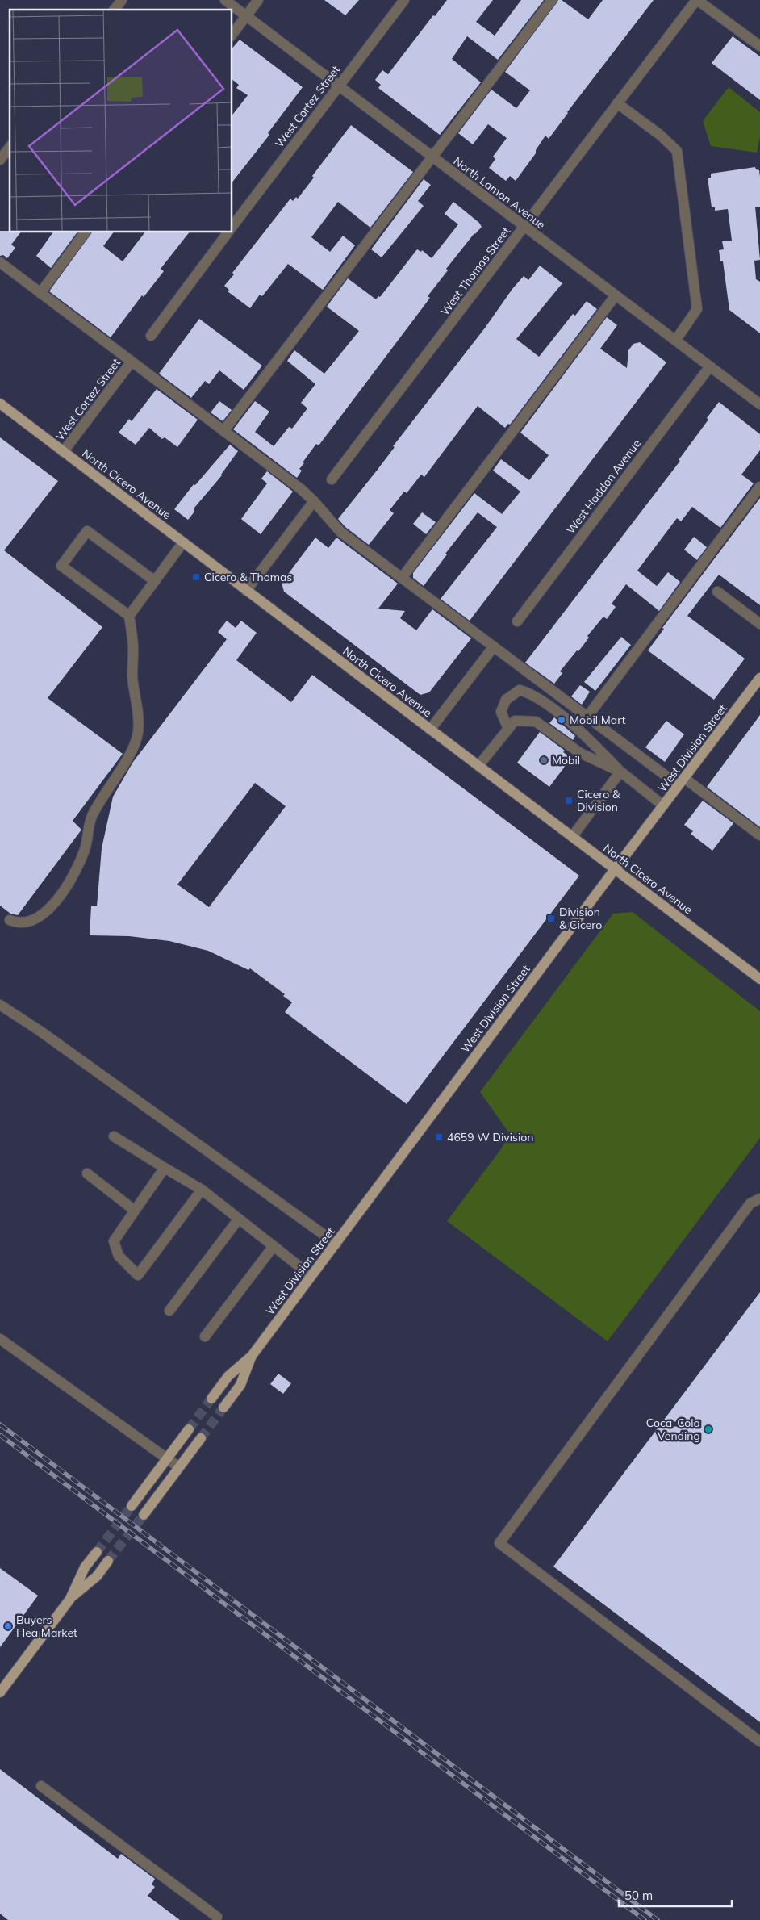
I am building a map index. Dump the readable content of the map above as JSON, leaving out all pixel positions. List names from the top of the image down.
{
  "streets": {
    "main road": ["North Cicero Avenue", "West Division Street"],
    "street": [
      "West Cortez Street",
      "North Lamon Avenue",
      "West Thomas Street",
      "West Haddon Avenue"
    ]
  },
  "crossings": [
    ["West Cortez Street", "North Lamon Avenue"],
    ["West Cortez Street", "North Cicero Avenue"],
    ["North Lamon Avenue", "West Thomas Street"],
    ["North Lamon Avenue", "West Haddon Avenue"],
    ["North Cicero Avenue", "West Division Street"]
  ],
  "places": {
    "transit": [
      "Cicero & Thomas",
      "Cicero & Division",
      "Division & Cicero",
      "4659 W Division"
    ],
    "other": [
      "Mobil Mart",
      "Mobil",
      "Coca-Cola Vending",
      "Buyers Flea Market"
    ]
  },
  "scale_bar": "50 m"
}
